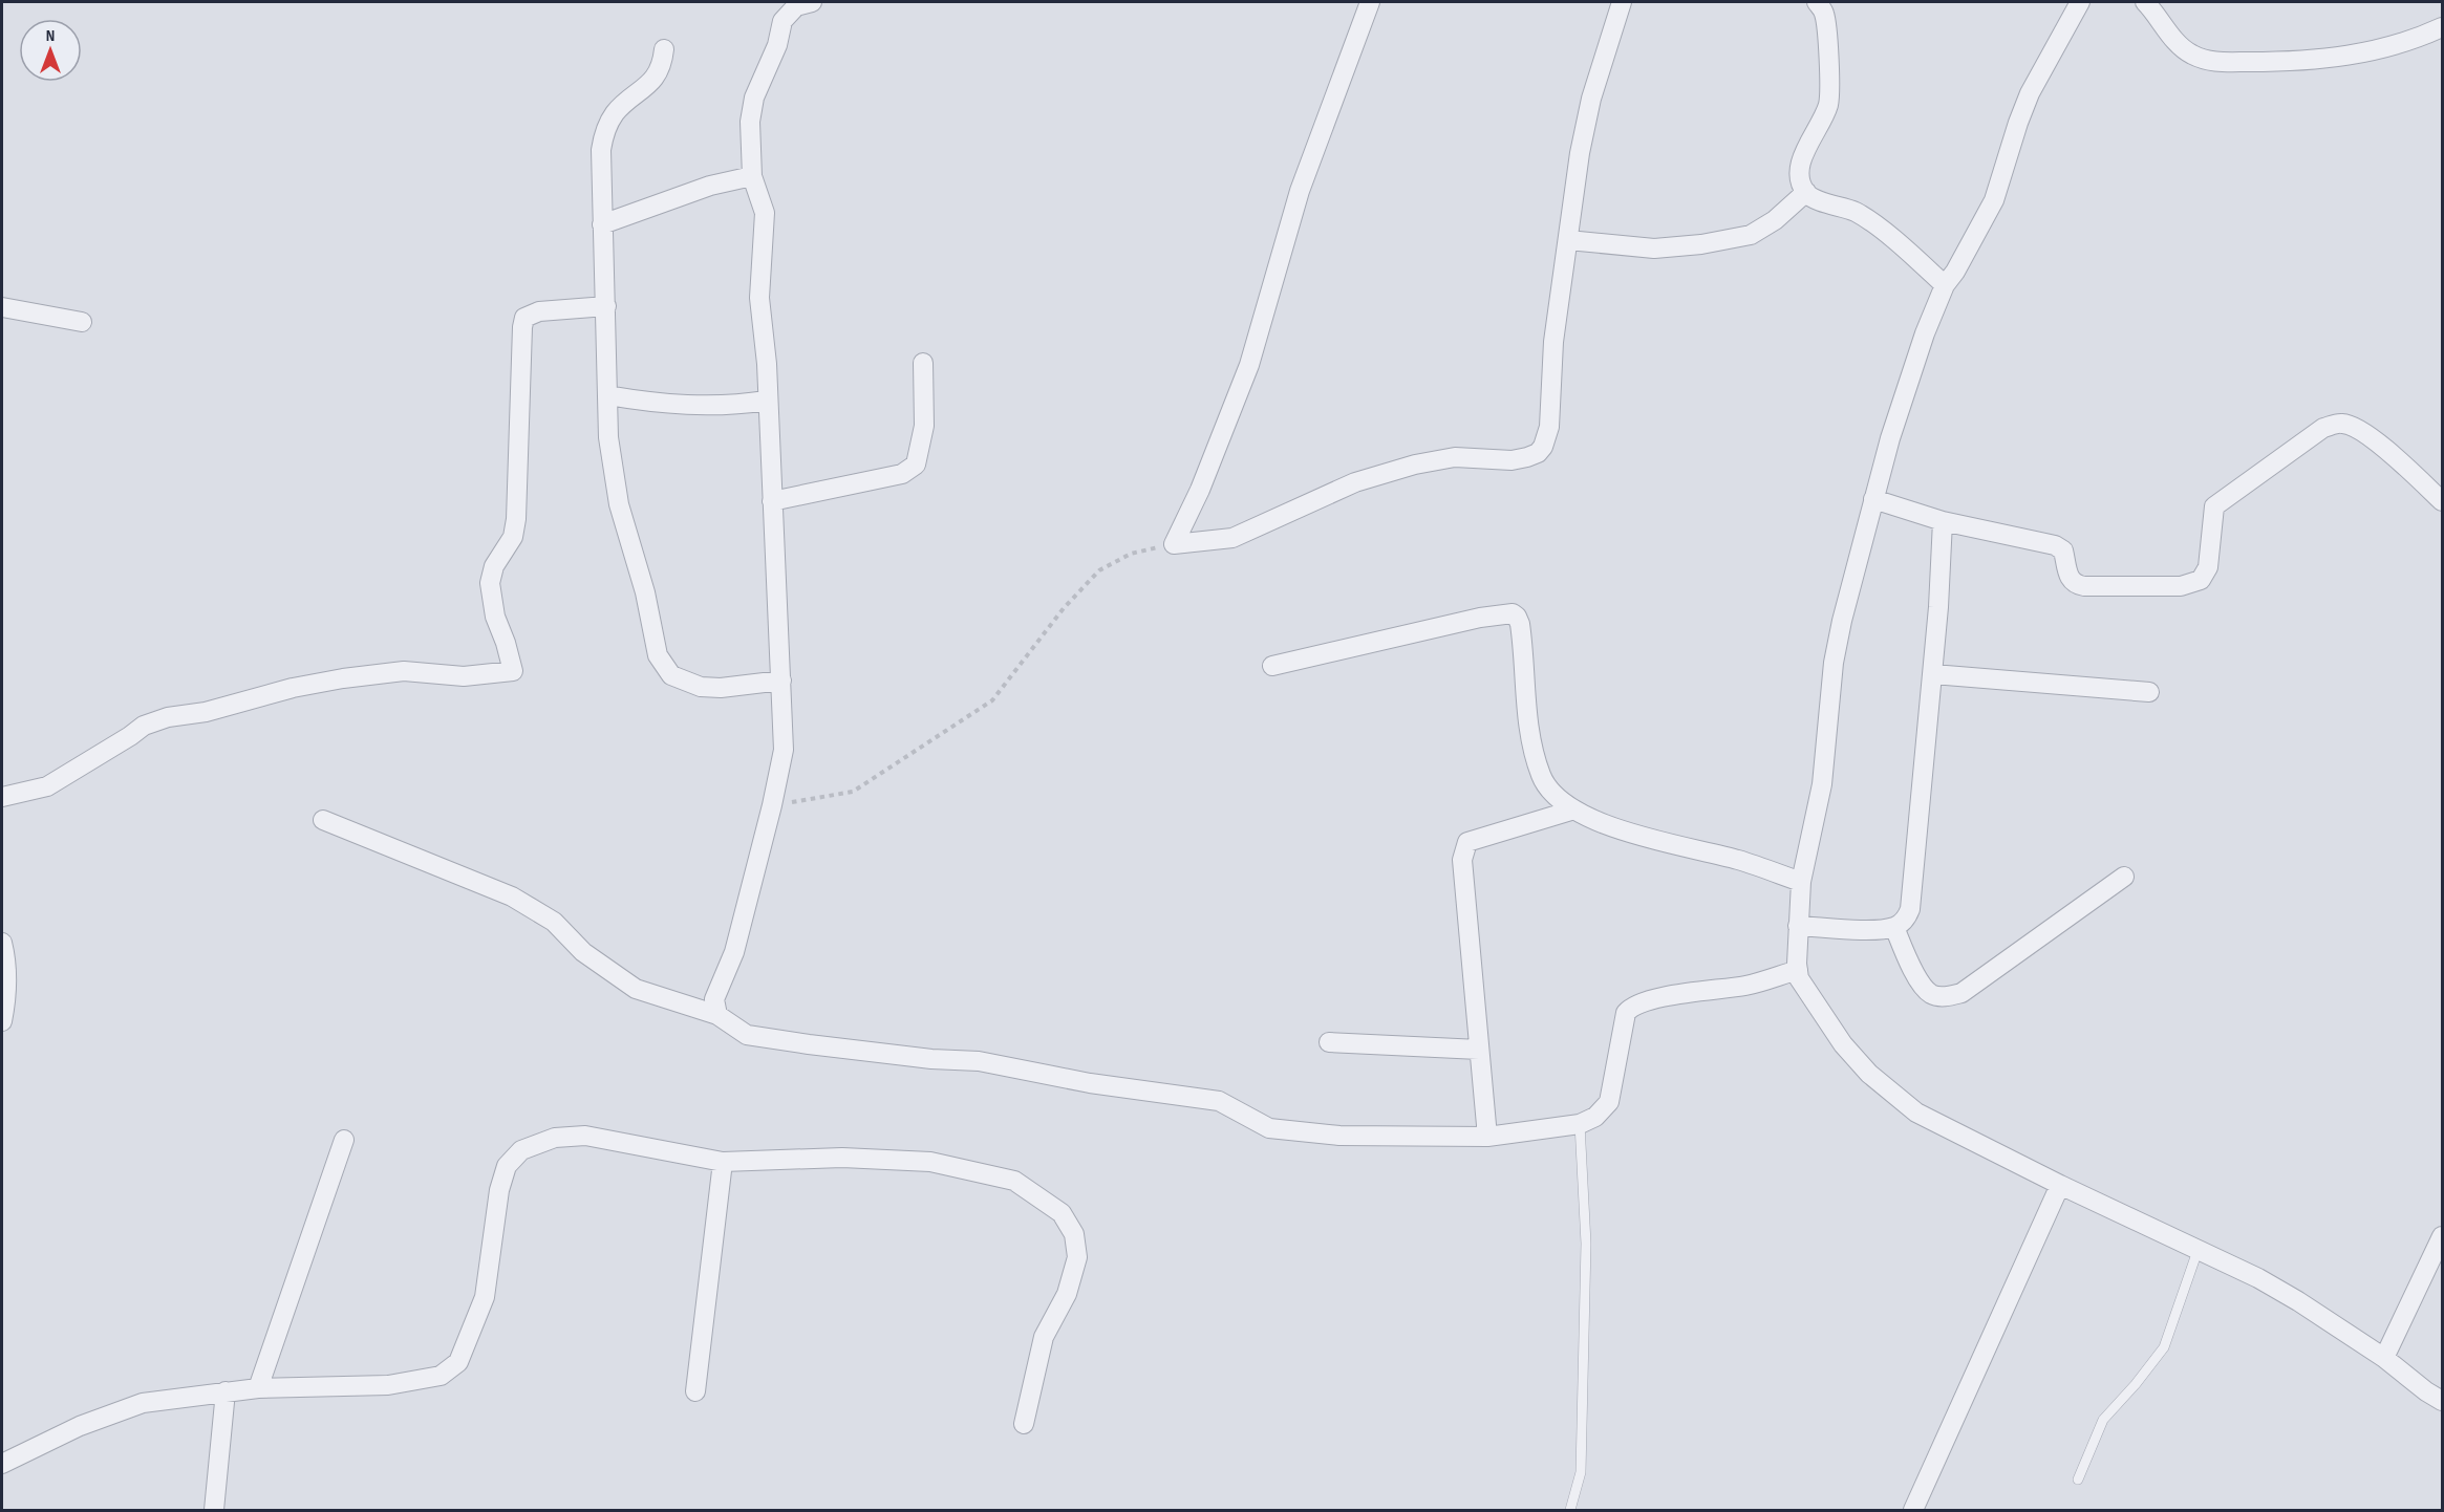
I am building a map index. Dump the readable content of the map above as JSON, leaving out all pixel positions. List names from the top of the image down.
{
  "north": "top"
}
